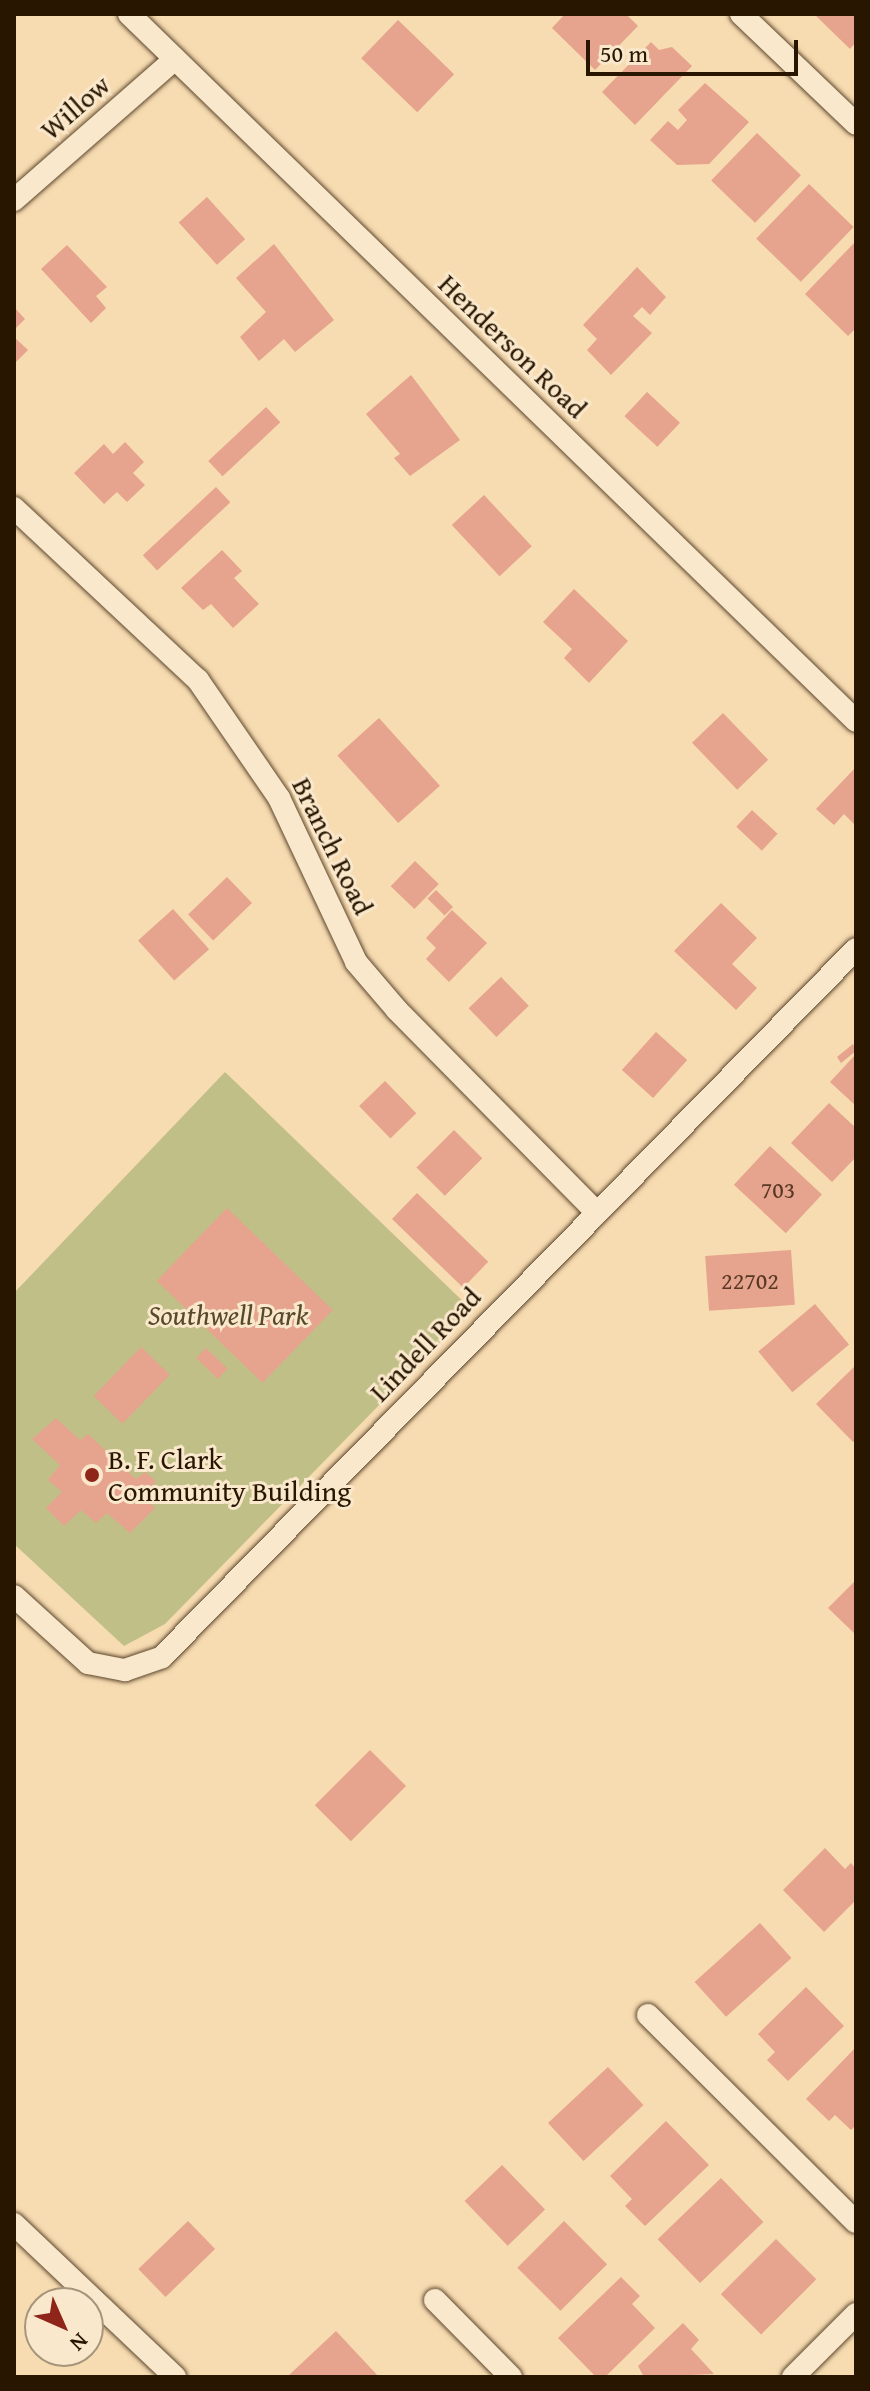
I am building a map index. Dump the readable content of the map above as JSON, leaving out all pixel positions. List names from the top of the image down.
{
  "streets": {
    "street": [
      "Willow",
      "Henderson Road",
      "Branch Road",
      "Lindell Road"
    ]
  },
  "crossings": [
    ["Willow", "Henderson Road"],
    ["Branch Road", "Lindell Road"]
  ],
  "parks": ["Southwell Park"],
  "places": ["B. F. Clark Community Building"],
  "house_numbers": ["703", "22702"],
  "scale_bar": "50 m",
  "north": "bottom right"
}
